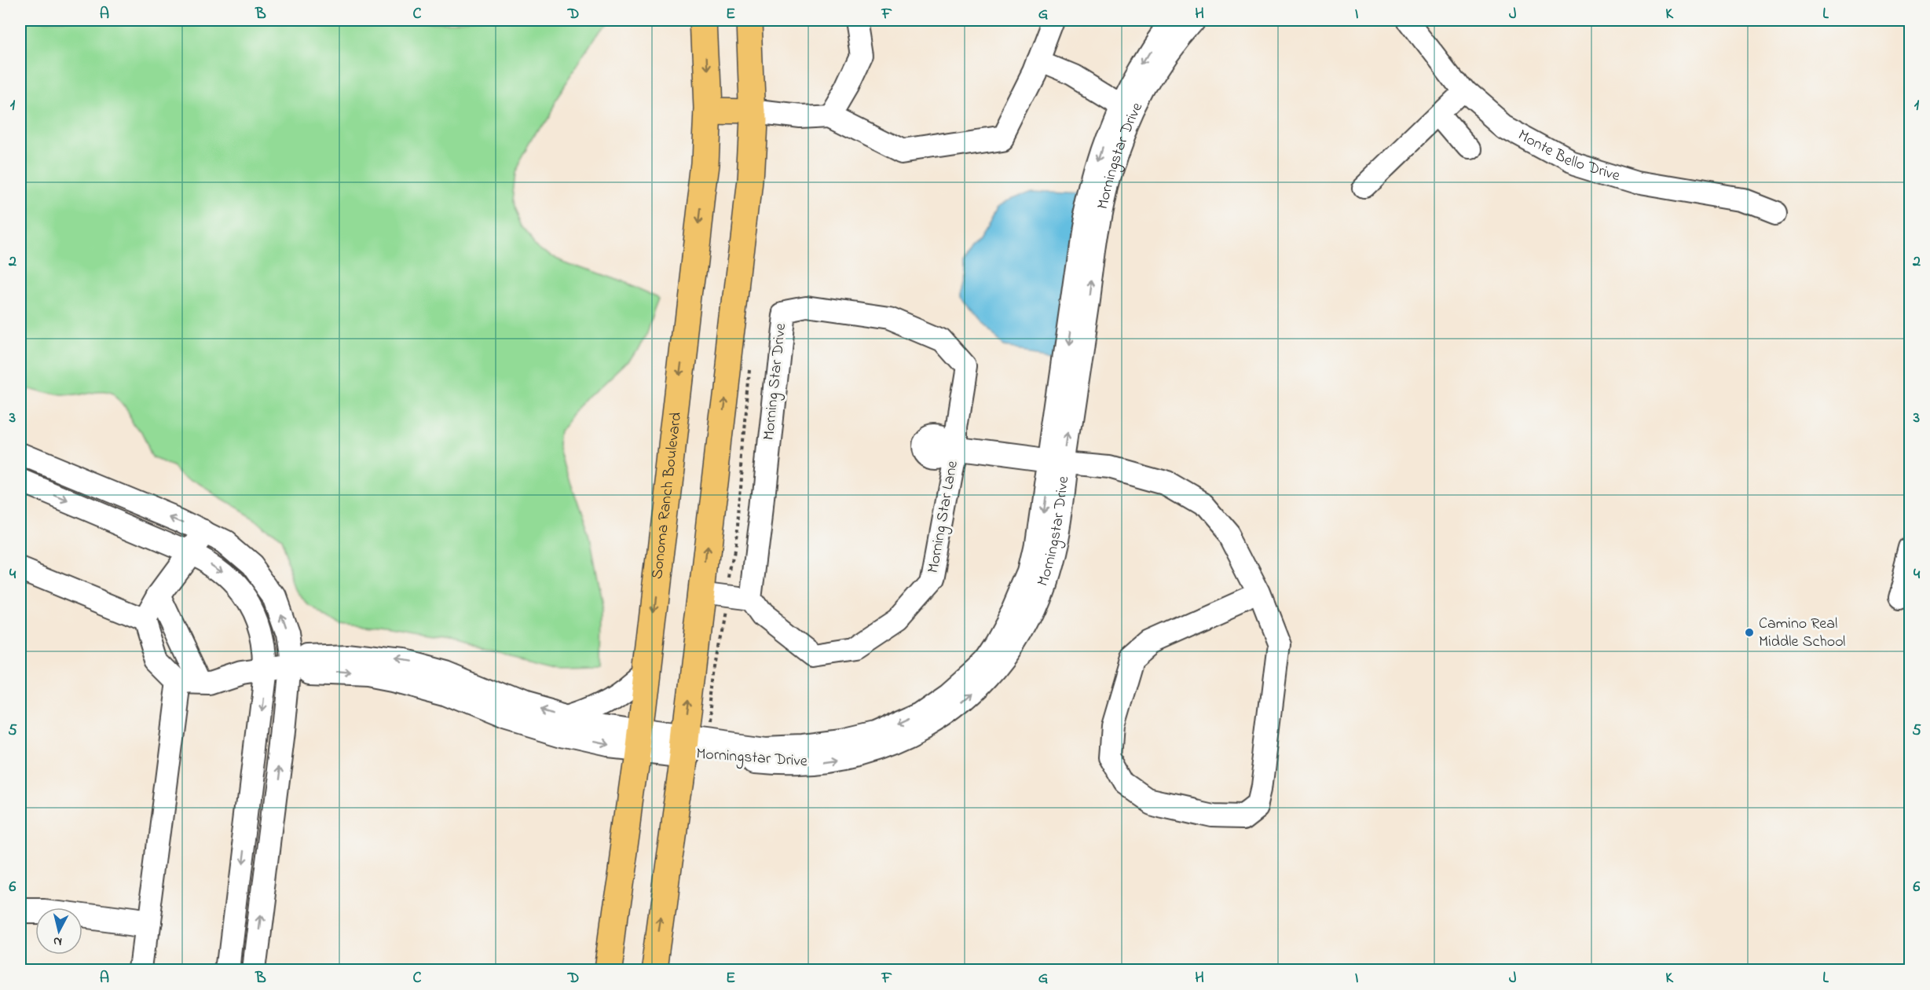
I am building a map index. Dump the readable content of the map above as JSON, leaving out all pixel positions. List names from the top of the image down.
{
  "streets": {
    "main road": ["Sonoma Ranch Boulevard"],
    "street": [
      "Monte Bello Drive",
      "Morningstar Drive",
      "Morning Star Drive",
      "Morning Star Lane"
    ]
  },
  "crossings": [
    ["Morningstar Drive", "Sonoma Ranch Boulevard"],
    ["Morningstar Drive", "Morning Star Lane"],
    ["Morning Star Drive", "Morning Star Lane"]
  ],
  "places": ["Camino Real Middle School"],
  "north": "bottom",
  "grid": {
    "columns": [
      "A",
      "B",
      "C",
      "D",
      "E",
      "F",
      "G",
      "H",
      "I",
      "J",
      "K",
      "L"
    ],
    "rows": [
      "1",
      "2",
      "3",
      "4",
      "5",
      "6"
    ]
  }
}
